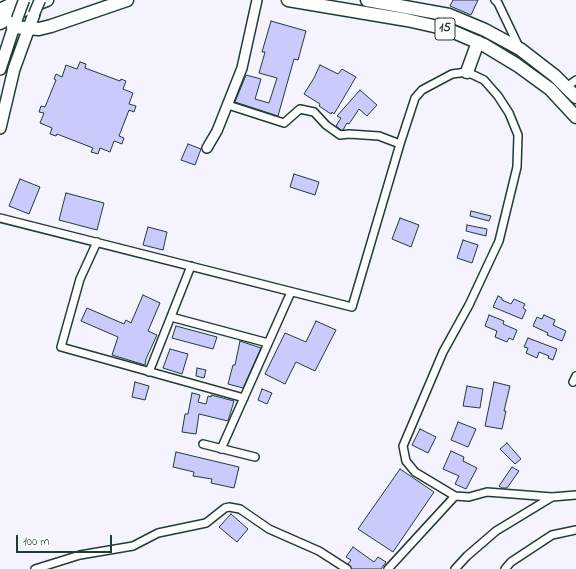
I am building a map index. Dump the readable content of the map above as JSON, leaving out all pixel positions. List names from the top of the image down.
{
  "streets": {
    "highway": ["15"]
  },
  "scale_bar": "100 m"
}
